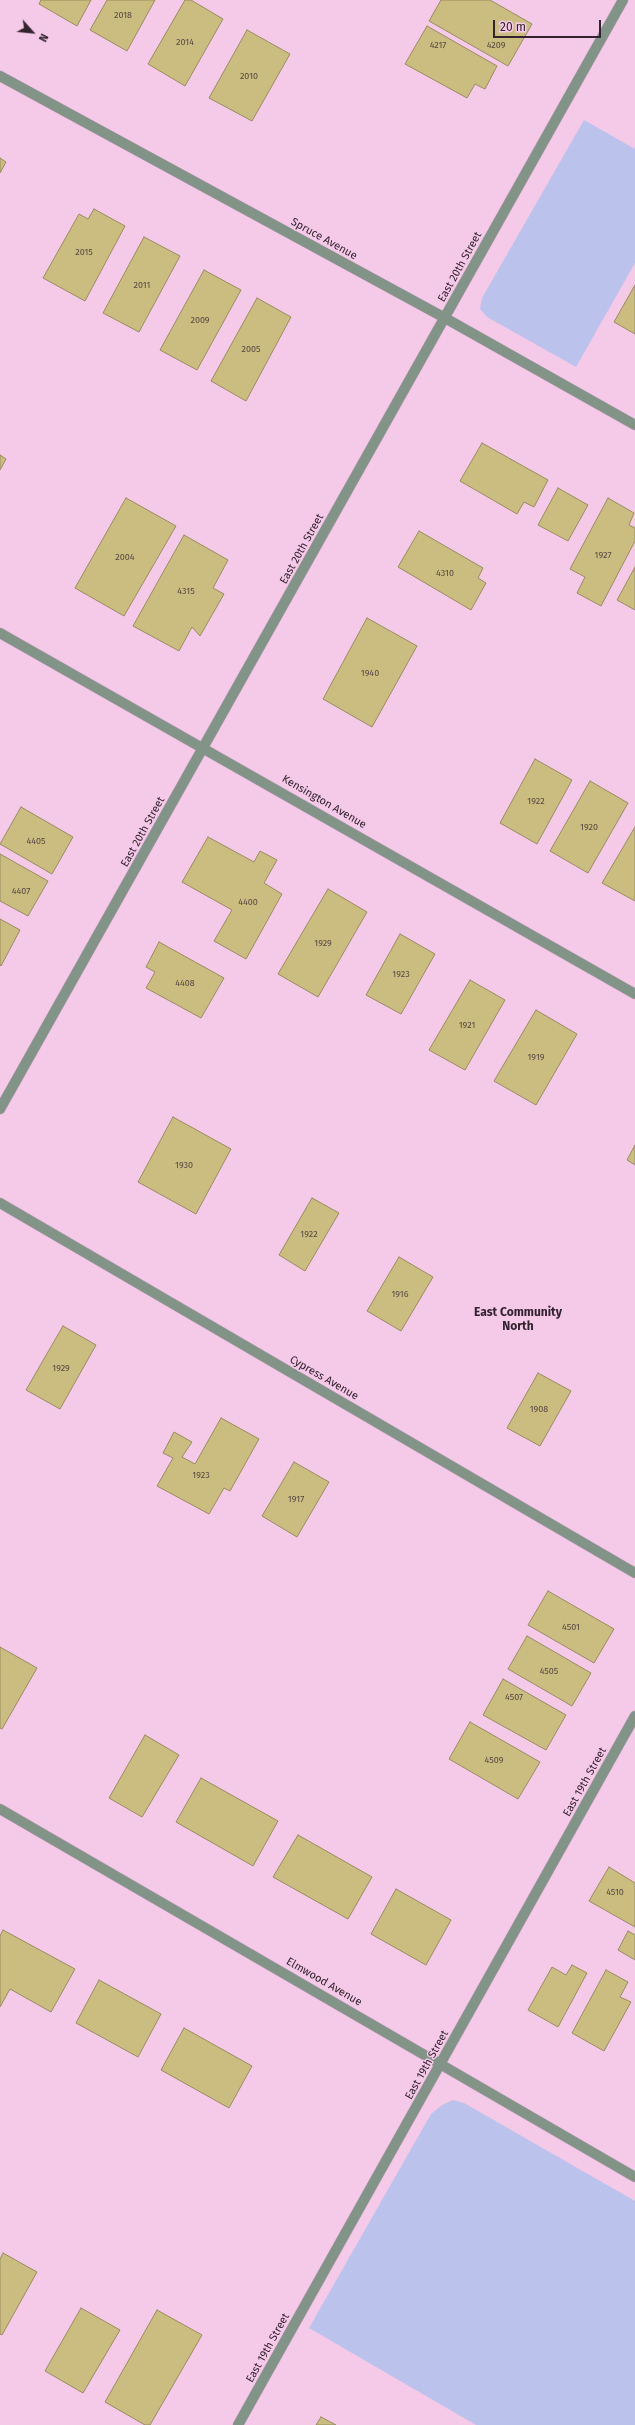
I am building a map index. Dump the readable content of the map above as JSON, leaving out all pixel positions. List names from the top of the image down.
{
  "streets": {
    "street": [
      "Spruce Avenue",
      "East 20th Street",
      "Kensington Avenue",
      "Cypress Avenue",
      "East 19th Street",
      "Elmwood Avenue"
    ]
  },
  "crossings": [
    ["Spruce Avenue", "East 20th Street"],
    ["East 20th Street", "Kensington Avenue"],
    ["East 19th Street", "Elmwood Avenue"]
  ],
  "districts": ["East Community North"],
  "house_numbers": [
    "2018",
    "2014",
    "4217",
    "4209",
    "2010",
    "2015",
    "2011",
    "2009",
    "2005",
    "1927",
    "2004",
    "4310",
    "4315",
    "1940",
    "1922",
    "1920",
    "4405",
    "4407",
    "4400",
    "1929",
    "1923",
    "4408",
    "1921",
    "1919",
    "1930",
    "1922",
    "1916",
    "1929",
    "1908",
    "1923",
    "1917",
    "4501",
    "4505",
    "4507",
    "4509",
    "4510"
  ],
  "scale_bar": "20 m",
  "north": "bottom right"
}
